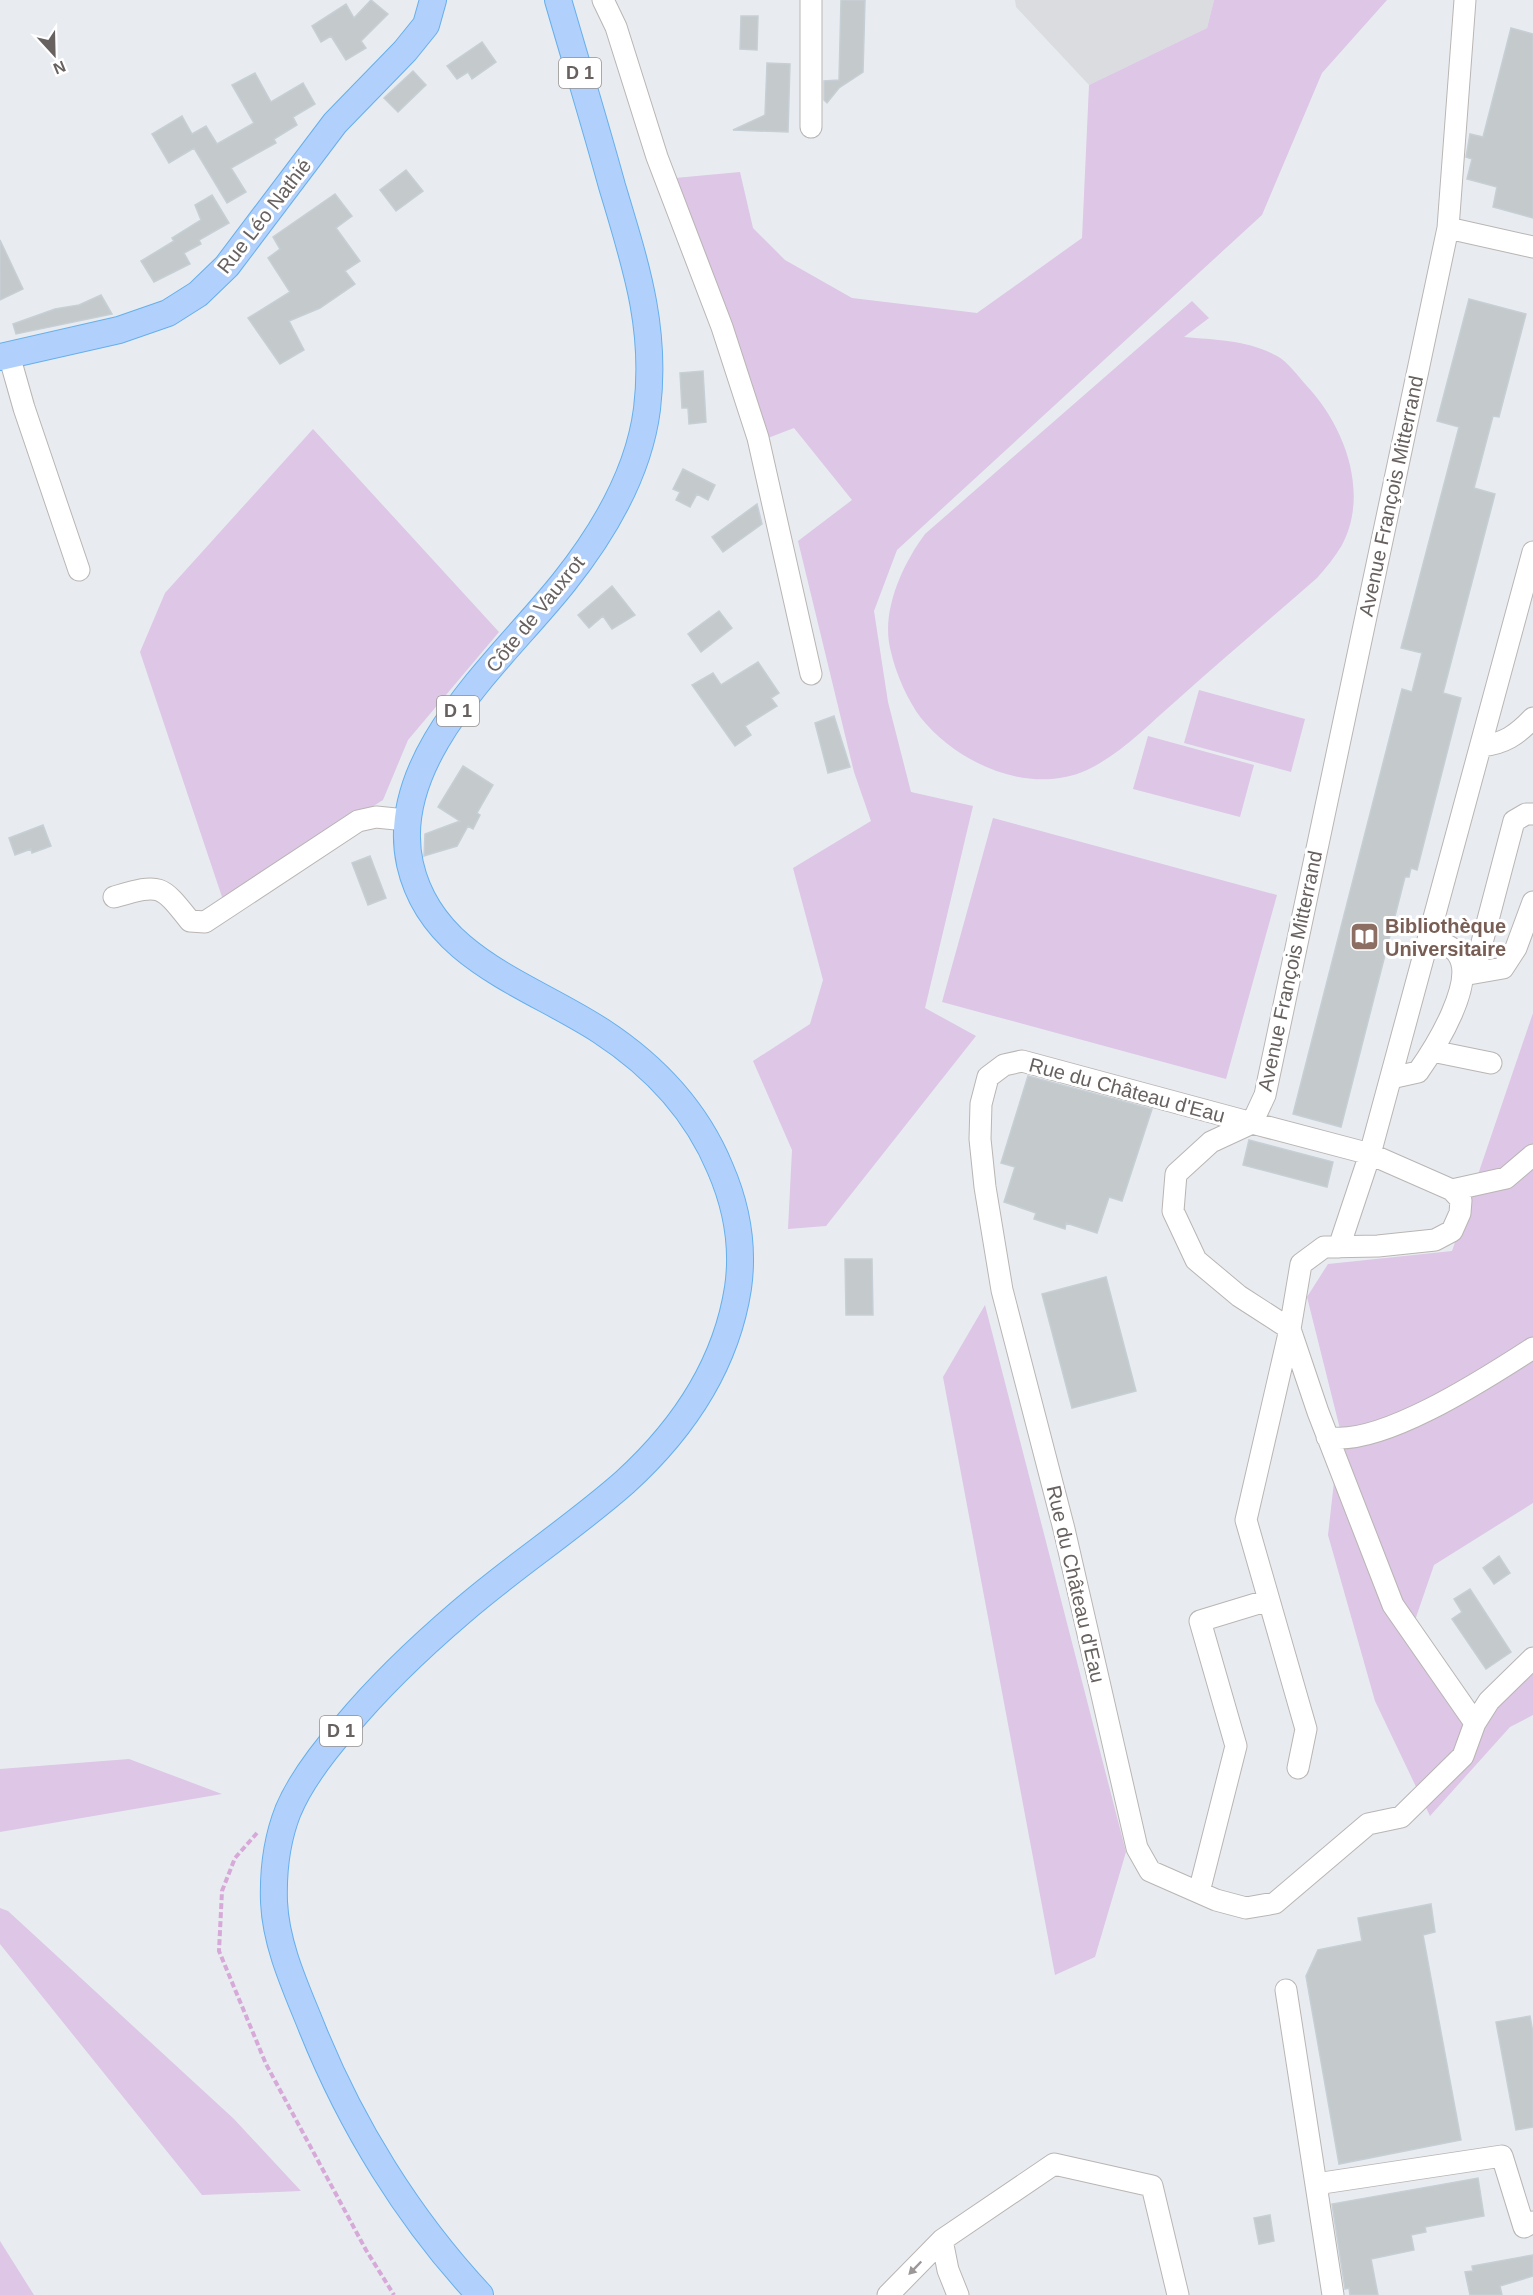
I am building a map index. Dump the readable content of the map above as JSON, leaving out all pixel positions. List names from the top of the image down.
{
  "streets": {
    "main road": ["D 1", "Rue Léo Nathié", "Côte de Vauxrot"],
    "street": ["Avenue François Mitterrand", "Rue du Château d'Eau"]
  },
  "crossings": [
    ["D 1", "Côte de Vauxrot"],
    ["Avenue François Mitterrand", "Rue du Château d'Eau"]
  ],
  "places": {
    "library": ["Bibliothèque Universitaire"]
  },
  "north": "bottom"
}
